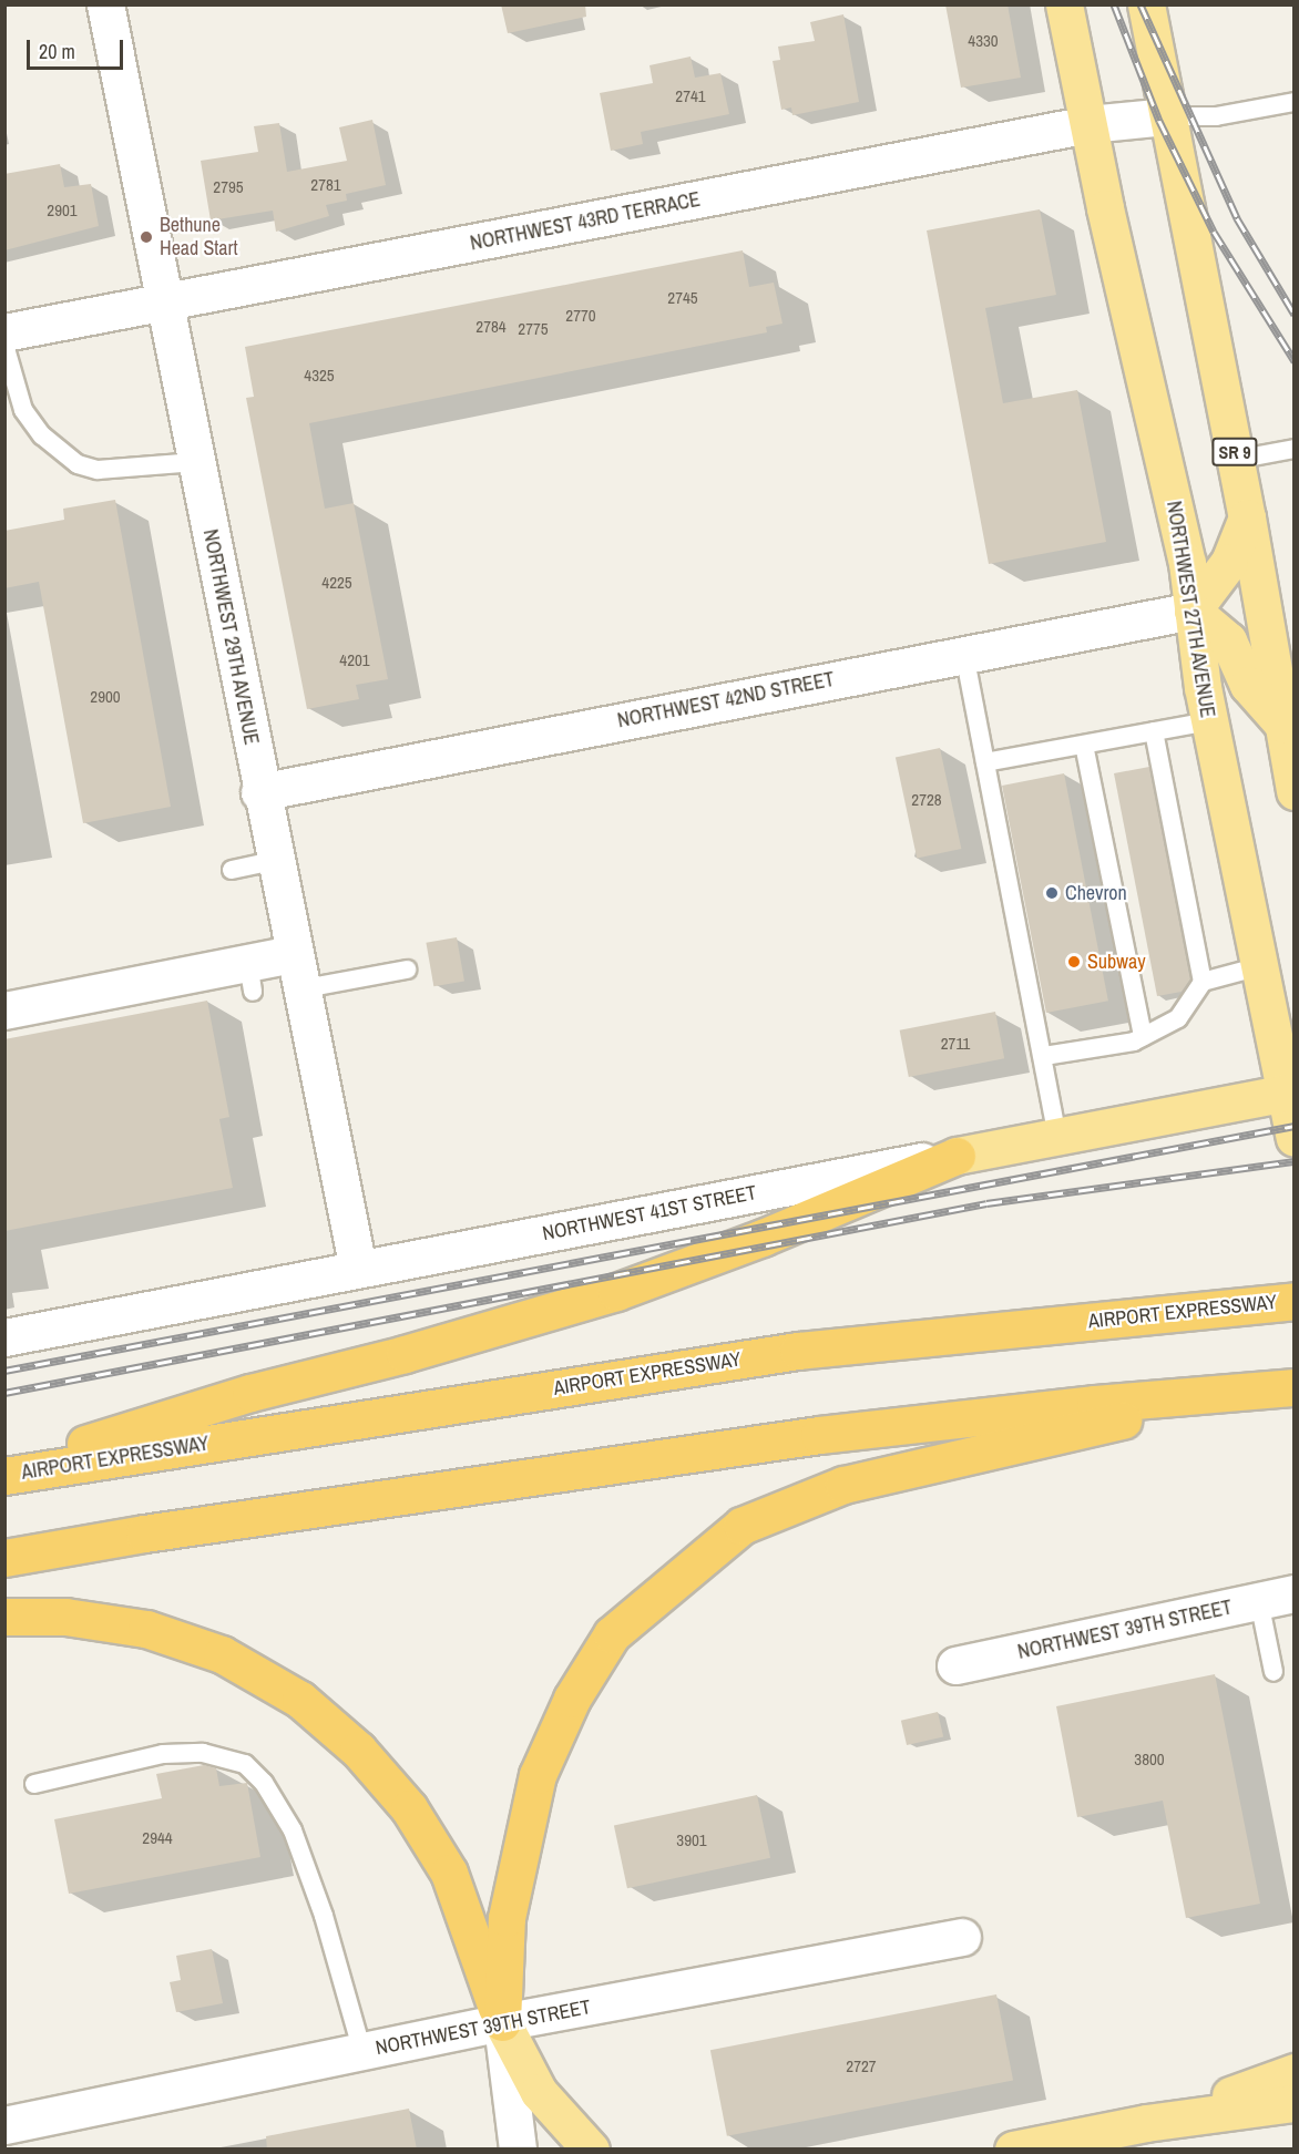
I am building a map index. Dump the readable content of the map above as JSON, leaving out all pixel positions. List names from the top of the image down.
{
  "streets": {
    "highway": ["AIRPORT EXPRESSWAY"],
    "main road": ["SR 9", "NORTHWEST 27TH AVENUE", "NORTHWEST 41ST STREET"],
    "street": [
      "NORTHWEST 43RD TERRACE",
      "NORTHWEST 29TH AVENUE",
      "NORTHWEST 42ND STREET",
      "NORTHWEST 39TH STREET"
    ]
  },
  "crossings": [
    ["NORTHWEST 43RD TERRACE", "SR 9"],
    ["NORTHWEST 43RD TERRACE", "NORTHWEST 27TH AVENUE"],
    ["NORTHWEST 43RD TERRACE", "NORTHWEST 29TH AVENUE"],
    ["NORTHWEST 27TH AVENUE", "NORTHWEST 42ND STREET"],
    ["NORTHWEST 27TH AVENUE", "NORTHWEST 41ST STREET"],
    ["NORTHWEST 29TH AVENUE", "NORTHWEST 42ND STREET"],
    ["NORTHWEST 29TH AVENUE", "NORTHWEST 41ST STREET"]
  ],
  "places": ["Bethune Head Start", "Chevron", "Subway"],
  "house_numbers": [
    "4330",
    "2741",
    "2781",
    "2795",
    "2901",
    "2745",
    "2770",
    "2784",
    "2775",
    "4325",
    "4225",
    "4201",
    "2900",
    "2728",
    "2711",
    "3800",
    "2944",
    "3901",
    "2727"
  ],
  "scale_bar": "20 m"
}
